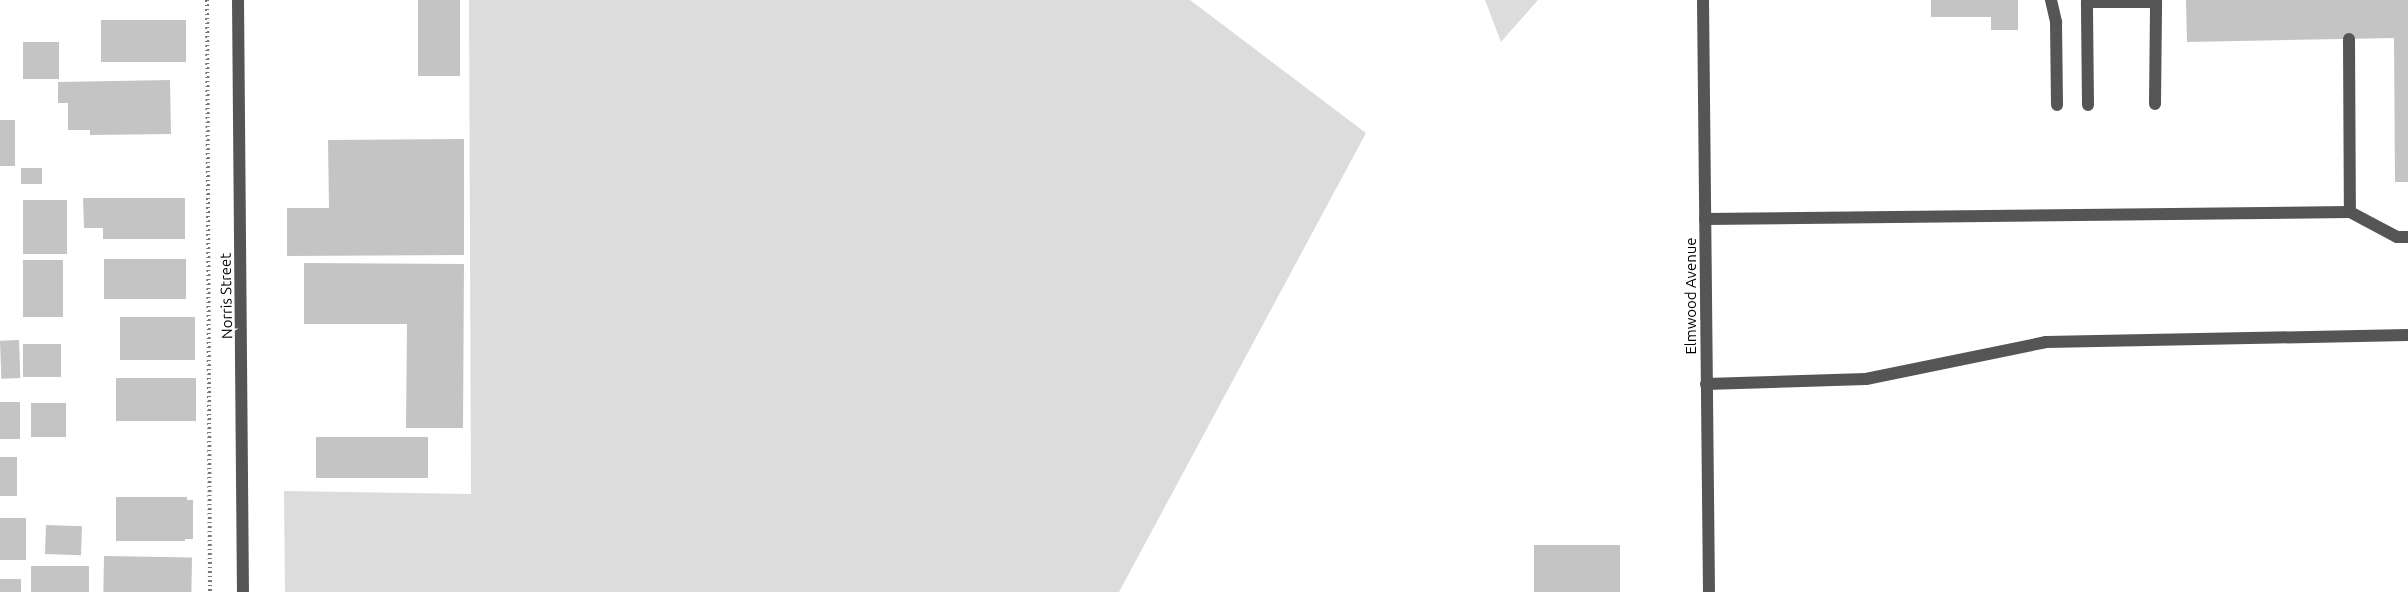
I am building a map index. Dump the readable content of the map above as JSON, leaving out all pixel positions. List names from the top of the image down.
{
  "streets": {
    "street": ["Norris Street", "Elmwood Avenue"]
  }
}
